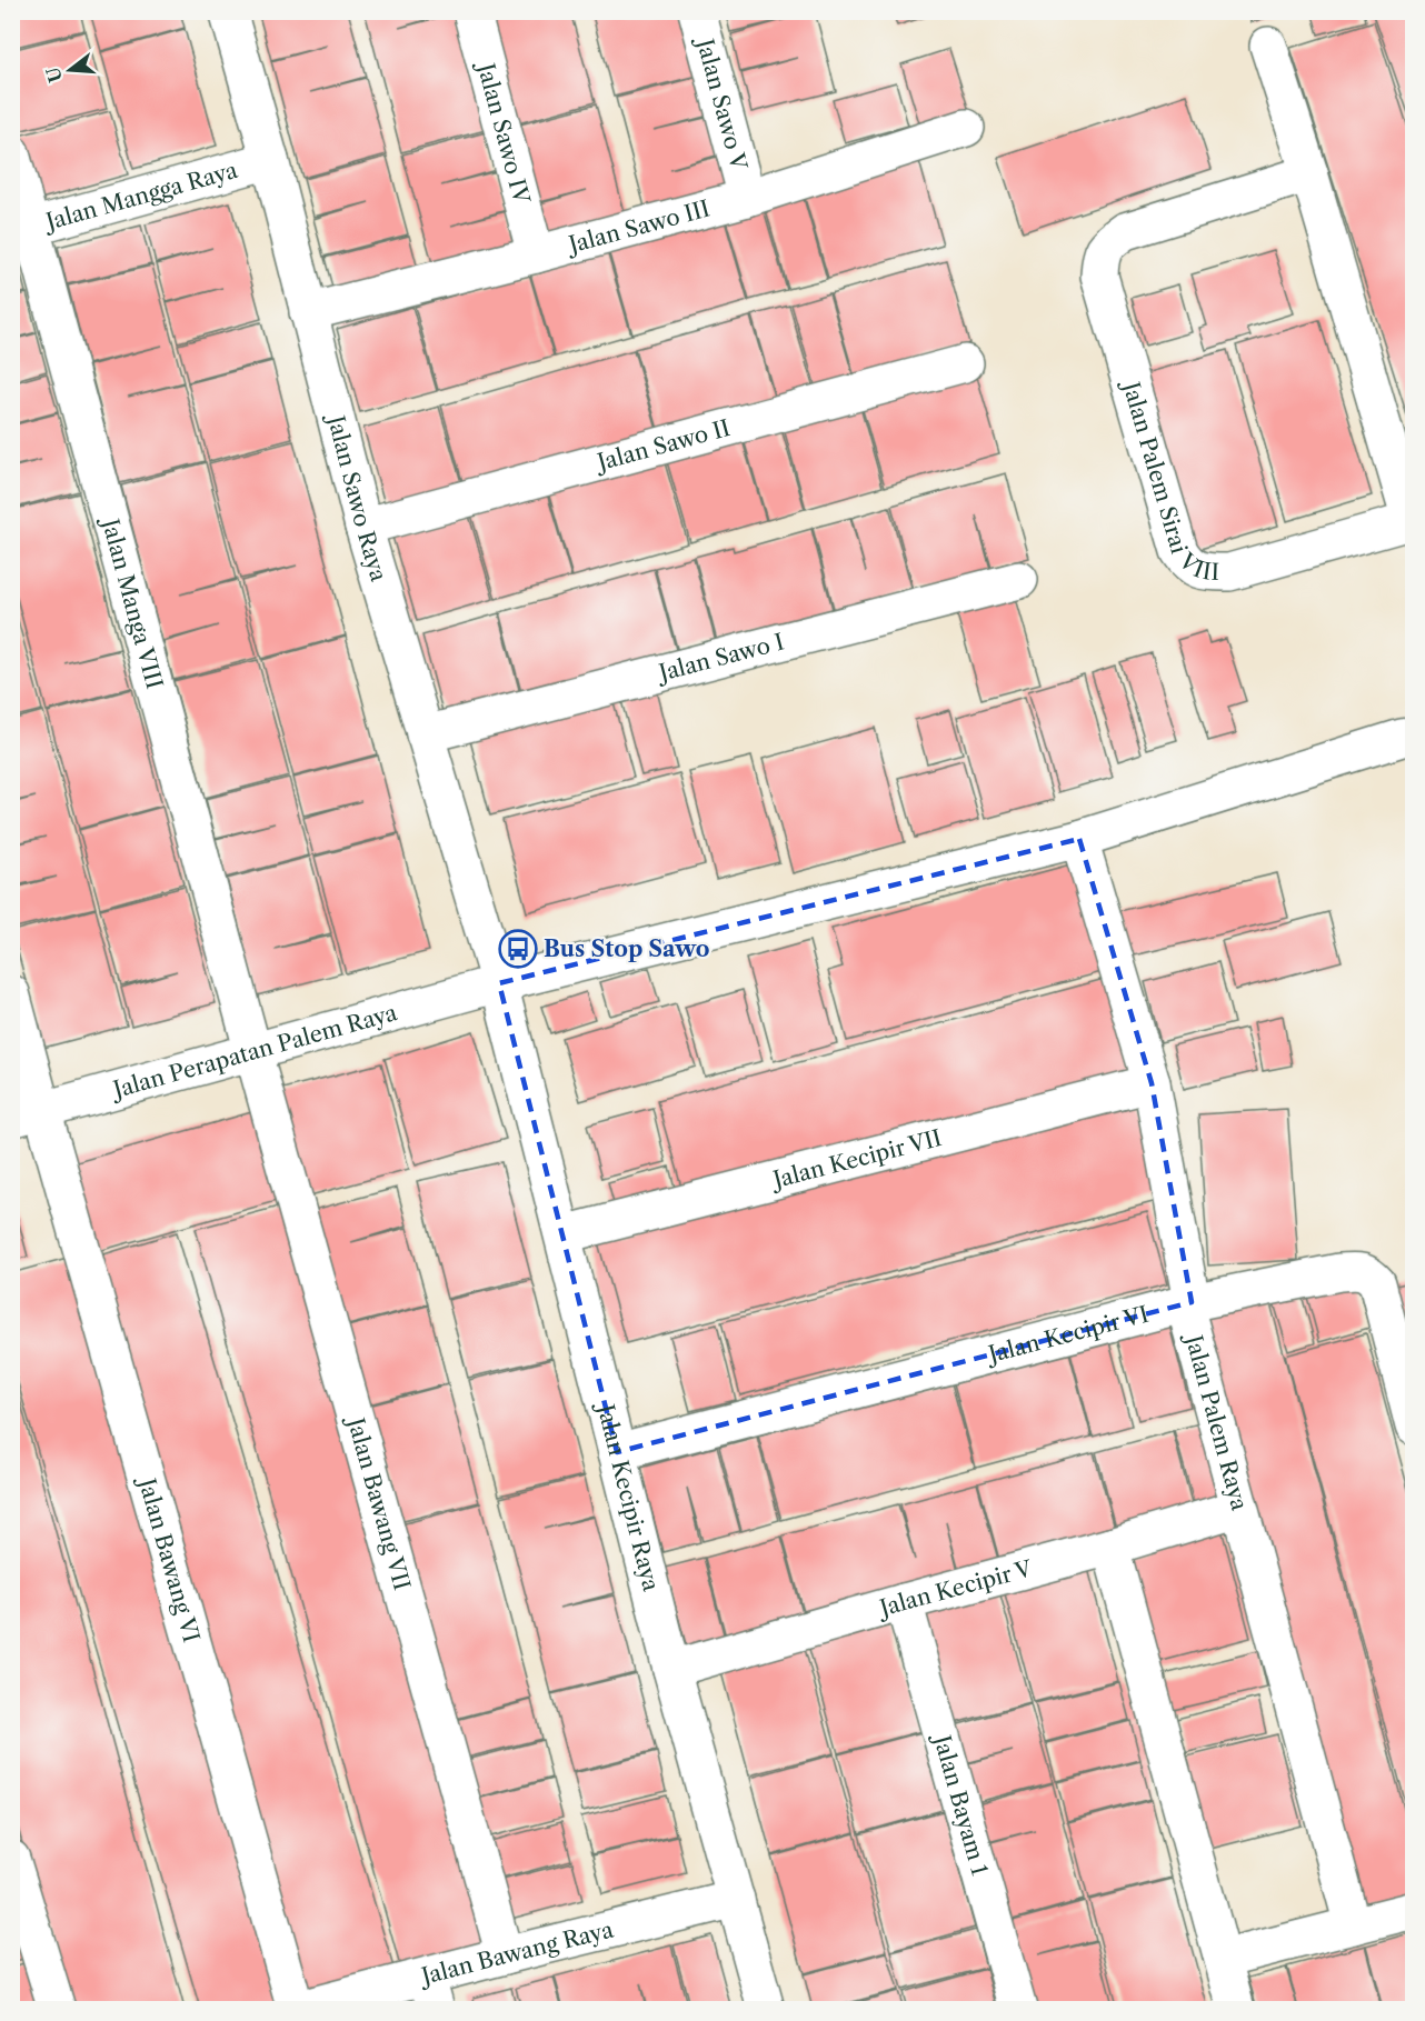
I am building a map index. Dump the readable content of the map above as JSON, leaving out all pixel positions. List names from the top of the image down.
{
  "streets": {
    "street": [
      "Jalan Sawo V",
      "Jalan Sawo IV",
      "Jalan Mangga Raya",
      "Jalan Sawo III",
      "Jalan Sawo II",
      "Jalan Palem Sirai VIII",
      "Jalan Sawo Raya",
      "Jalan Manga VIII",
      "Jalan Sawo I",
      "Jalan Perapatan Palem Raya",
      "Jalan Kecipir VII",
      "Jalan Kecipir VI",
      "Jalan Palem Raya",
      "Jalan Kecipir Raya",
      "Jalan Bawang VII",
      "Jalan Bawang VI",
      "Jalan Kecipir V",
      "Jalan Bayam 1",
      "Jalan Bawang Raya"
    ]
  },
  "crossings": [
    ["Jalan Sawo V", "Jalan Sawo III"],
    ["Jalan Sawo IV", "Jalan Sawo III"],
    ["Jalan Mangga Raya", "Jalan Sawo Raya"],
    ["Jalan Mangga Raya", "Jalan Manga VIII"],
    ["Jalan Sawo III", "Jalan Sawo Raya"],
    ["Jalan Sawo II", "Jalan Sawo Raya"],
    ["Jalan Sawo Raya", "Jalan Sawo I"],
    ["Jalan Sawo Raya", "Jalan Perapatan Palem Raya"],
    ["Jalan Sawo Raya", "Jalan Kecipir Raya"],
    ["Jalan Manga VIII", "Jalan Perapatan Palem Raya"],
    ["Jalan Manga VIII", "Jalan Bawang VII"],
    ["Jalan Perapatan Palem Raya", "Jalan Palem Raya"],
    ["Jalan Perapatan Palem Raya", "Jalan Kecipir Raya"],
    ["Jalan Perapatan Palem Raya", "Jalan Bawang VII"],
    ["Jalan Perapatan Palem Raya", "Jalan Bawang VI"],
    ["Jalan Kecipir VII", "Jalan Palem Raya"],
    ["Jalan Kecipir VII", "Jalan Kecipir Raya"],
    ["Jalan Kecipir VI", "Jalan Palem Raya"],
    ["Jalan Kecipir VI", "Jalan Kecipir Raya"],
    ["Jalan Palem Raya", "Jalan Kecipir V"],
    ["Jalan Kecipir Raya", "Jalan Kecipir V"],
    ["Jalan Kecipir Raya", "Jalan Bawang Raya"],
    ["Jalan Bawang VII", "Jalan Bawang Raya"],
    ["Jalan Bawang VI", "Jalan Bawang Raya"],
    ["Jalan Kecipir V", "Jalan Bayam 1"]
  ],
  "places": {
    "bus stop": ["Bus Stop Sawo"]
  },
  "north": "left"
}
